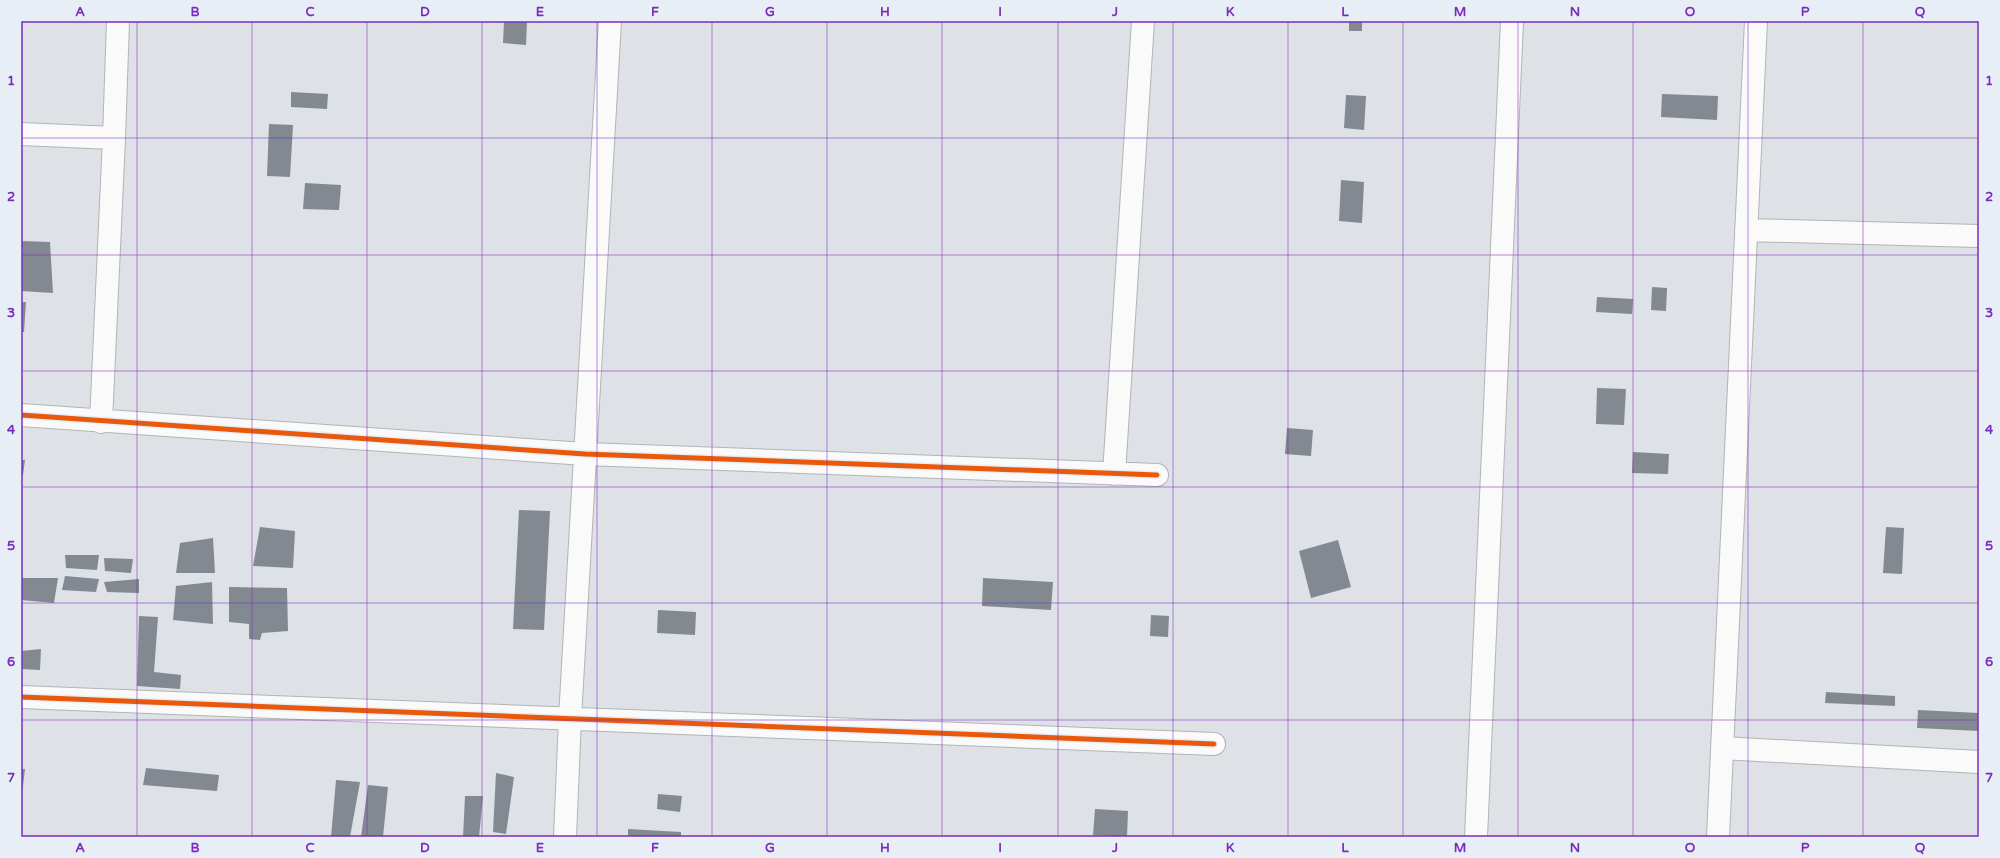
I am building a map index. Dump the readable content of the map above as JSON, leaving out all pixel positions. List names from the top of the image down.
{
  "grid": {
    "columns": [
      "A",
      "B",
      "C",
      "D",
      "E",
      "F",
      "G",
      "H",
      "I",
      "J",
      "K",
      "L",
      "M",
      "N",
      "O",
      "P",
      "Q"
    ],
    "rows": [
      "1",
      "2",
      "3",
      "4",
      "5",
      "6",
      "7"
    ]
  }
}
